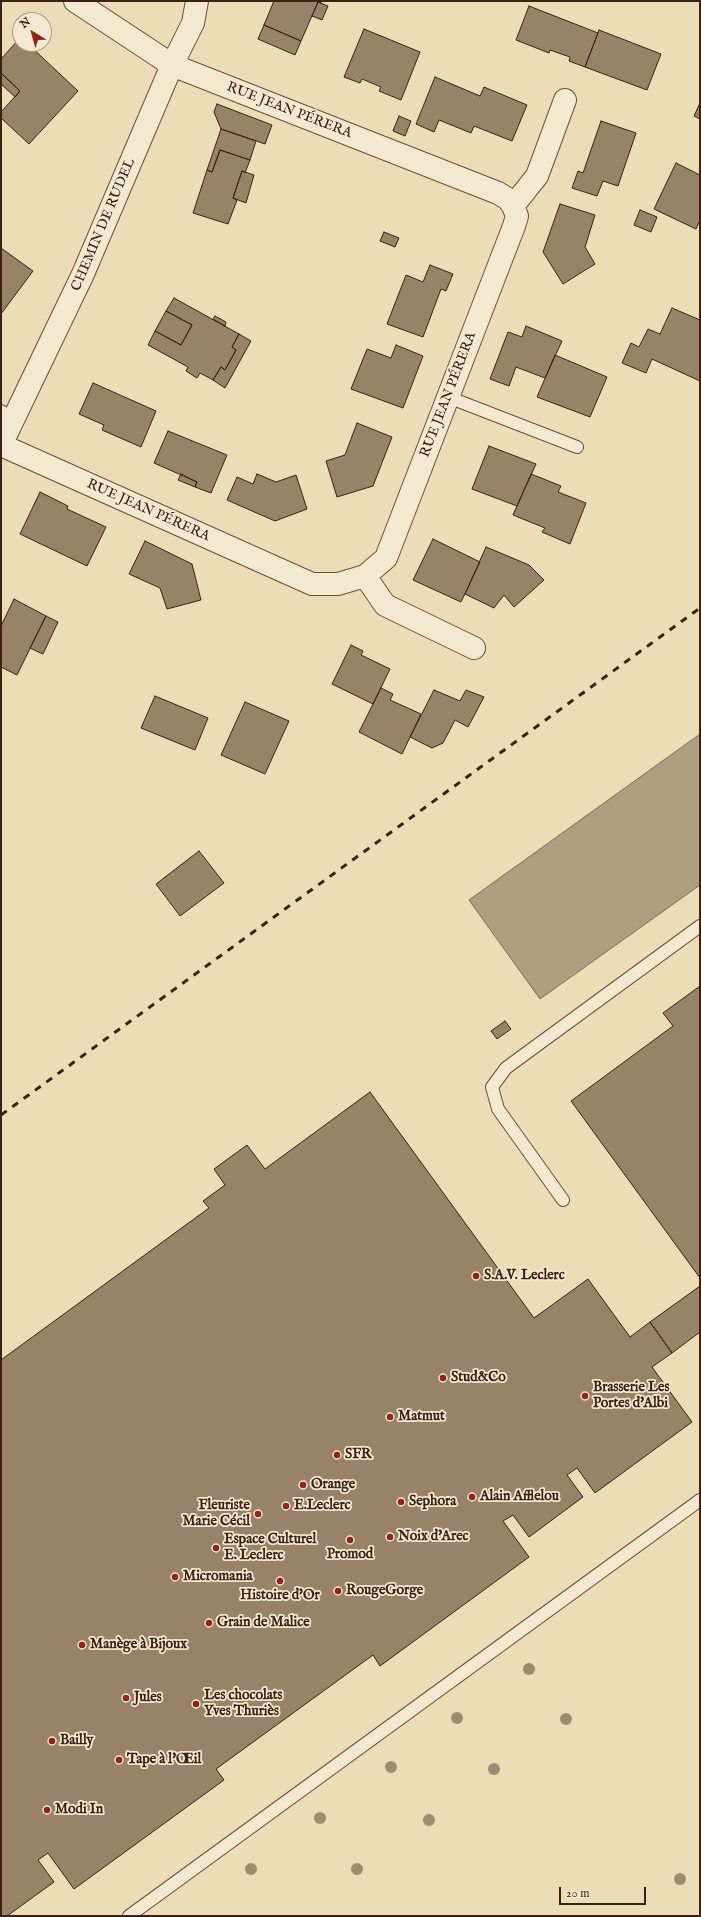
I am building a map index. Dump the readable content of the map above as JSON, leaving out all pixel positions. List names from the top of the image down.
{
  "streets": {
    "street": ["RUE JEAN PÉRERA", "CHEMIN DE RUDEL"]
  },
  "crossings": [
    ["RUE JEAN PÉRERA", "CHEMIN DE RUDEL"]
  ],
  "places": [
    "S.A.V. Leclerc",
    "Stud&Co",
    "Brasserie Les Portes d'Albi",
    "Matmut",
    "SFR",
    "Orange",
    "Alain Afflelou",
    "Sephora",
    "E.Leclerc",
    "Fleuriste Marie Cécil",
    "Noix d'Arec",
    "Promod",
    "Espace Culturel E. Leclerc",
    "Micromania",
    "Histoire d'Or",
    "RougeGorge",
    "Grain de Malice",
    "Manège à Bijoux",
    "Jules",
    "Les chocolats Yves Thuriès",
    "Bailly",
    "Tape à l'Œil",
    "Modi In"
  ],
  "scale_bar": "20 m",
  "north": "top left"
}
